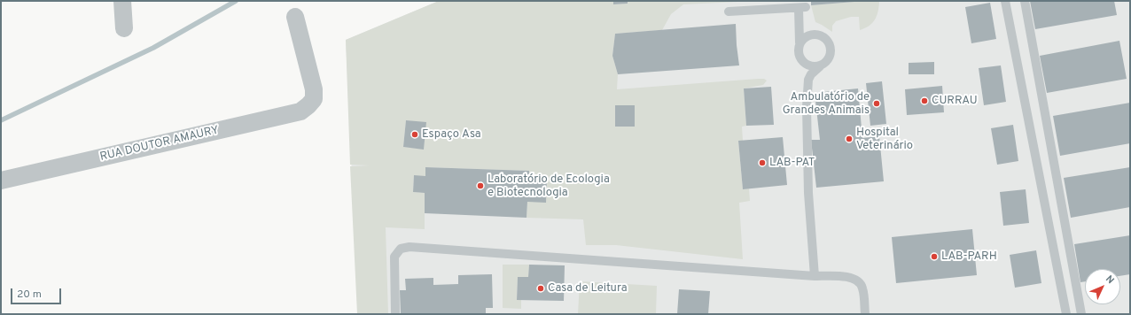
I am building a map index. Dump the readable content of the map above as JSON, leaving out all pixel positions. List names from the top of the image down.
{
  "streets": {
    "street": ["RUA DOUTOR AMAURY"]
  },
  "places": [
    "CURRAU",
    "Ambulatório de Grandes Animais",
    "Espaço Asa",
    "Hospital Veterinário",
    "LAB-PAT",
    "Laboratório de Ecologia e Biotecnologia",
    "LAB-PARH",
    "Casa de Leitura"
  ],
  "scale_bar": "20 m",
  "north": "top right"
}
